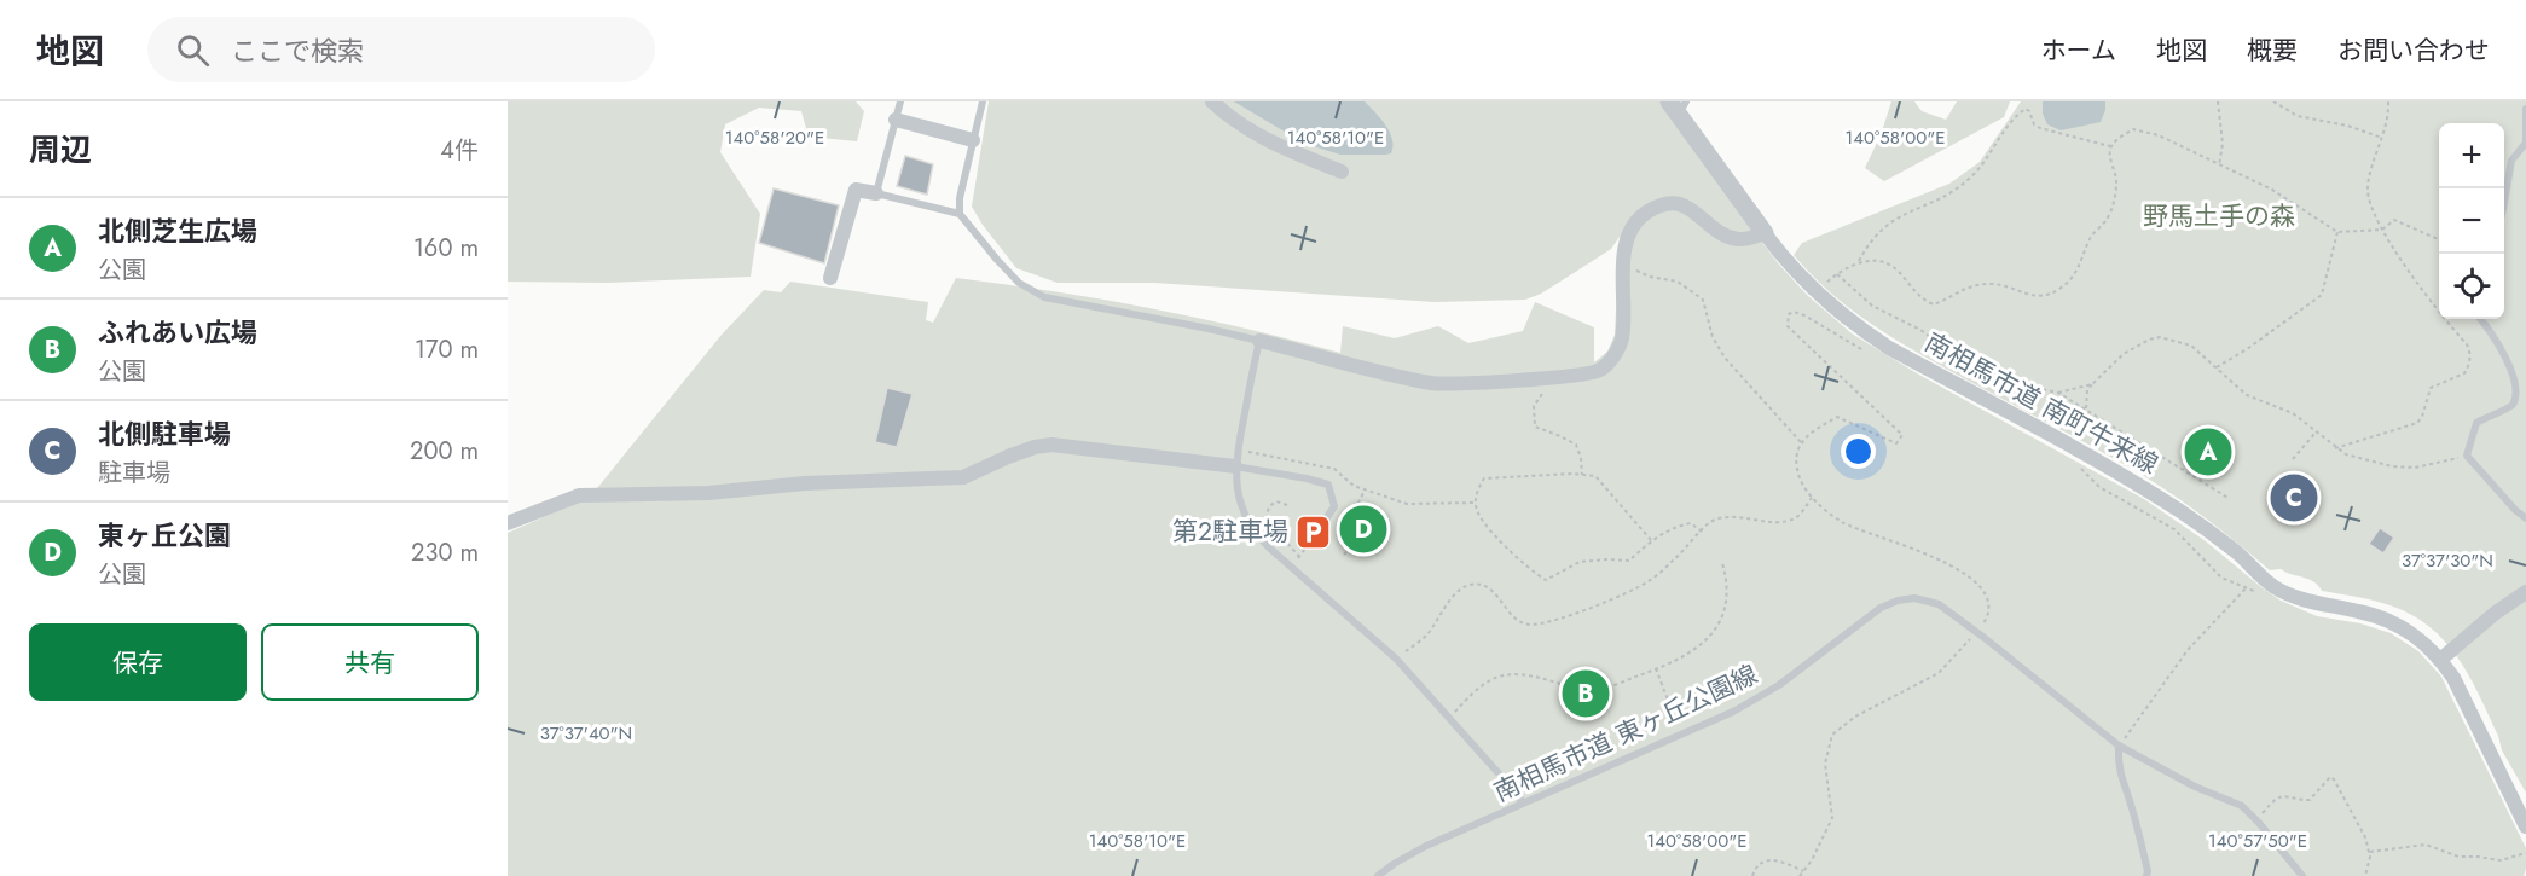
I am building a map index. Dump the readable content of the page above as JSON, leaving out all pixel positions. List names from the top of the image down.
{
  "streets": {
    "street": ["南相馬市道 南町牛来線"],
    "lane": ["南相馬市道 東ヶ丘公園線"]
  },
  "parks": ["野馬土手の森"],
  "places": {
    "parking": ["第2駐車場"]
  },
  "page": {
    "header": "地図",
    "search": "ここで検索",
    "nav": [
      "ホーム",
      "地図",
      "概要",
      "お問い合わせ"
    ],
    "heading": ["周辺", "4件"],
    "map_buttons": ["+", "−"],
    "list": [
      {
        "mark": "A",
        "name": "北側芝生広場",
        "note": "公園",
        "value": "160 m"
      },
      {
        "mark": "B",
        "name": "ふれあい広場",
        "note": "公園",
        "value": "170 m"
      },
      {
        "mark": "C",
        "name": "北側駐車場",
        "note": "駐車場",
        "value": "200 m"
      },
      {
        "mark": "D",
        "name": "東ヶ丘公園",
        "note": "公園",
        "value": "230 m"
      }
    ],
    "pins": [
      "A",
      "C",
      "D",
      "B"
    ],
    "buttons": ["保存", "共有"]
  },
  "coordinates": [
    "140°58'20\"E",
    "140°58'10\"E",
    "140°58'00\"E",
    "37°37'30\"N",
    "37°37'40\"N",
    "140°57'50\"E"
  ]
}
